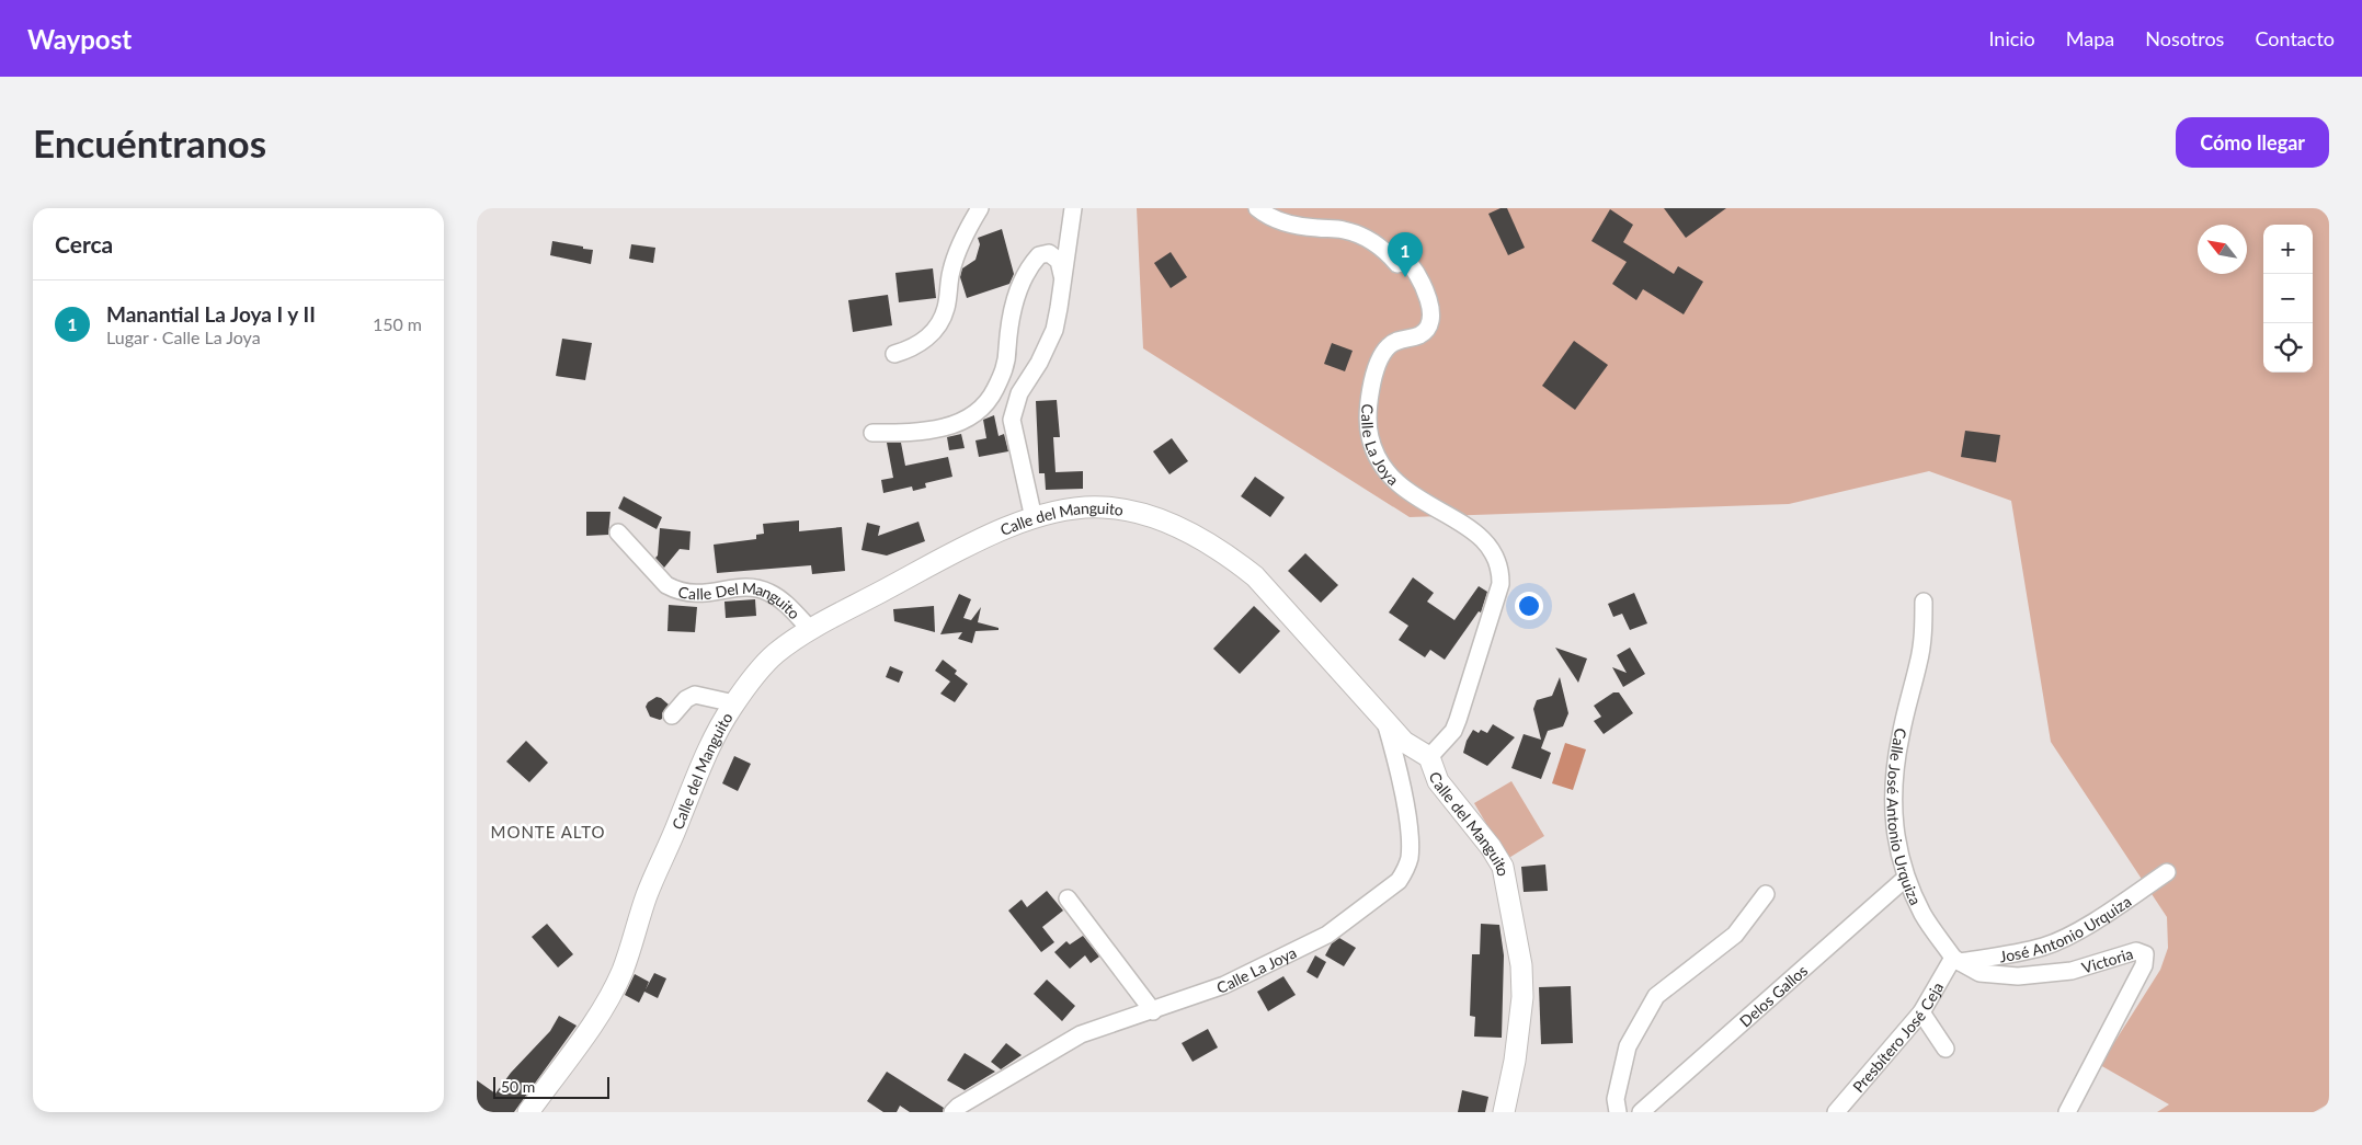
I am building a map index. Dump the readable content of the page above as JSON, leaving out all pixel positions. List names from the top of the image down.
{
  "streets": {
    "main road": ["Calle del Manguito"],
    "street": [
      "Calle La Joya",
      "Calle Del Manguito",
      "Calle José Antonio Urquiza",
      "José Antonio Urquiza",
      "Victoria",
      "Delos Gallos",
      "Presbítero José Ceja"
    ]
  },
  "crossings": [
    ["Calle La Joya", "Calle del Manguito"],
    ["Calle del Manguito", "Calle Del Manguito"],
    ["Calle José Antonio Urquiza", "José Antonio Urquiza"],
    ["Calle José Antonio Urquiza", "Victoria"],
    ["Calle José Antonio Urquiza", "Delos Gallos"],
    ["Calle José Antonio Urquiza", "Presbítero José Ceja"],
    ["José Antonio Urquiza", "Victoria"],
    ["José Antonio Urquiza", "Presbítero José Ceja"],
    ["Victoria", "Presbítero José Ceja"]
  ],
  "districts": ["MONTE ALTO"],
  "scale_bar": "50 m",
  "north": "top left",
  "page": {
    "header": "Waypost",
    "nav": [
      "Inicio",
      "Mapa",
      "Nosotros",
      "Contacto"
    ],
    "buttons": "Cómo llegar",
    "title": "Encuéntranos",
    "heading": "Cerca",
    "map_buttons": ["+", "−"],
    "pins": "1",
    "list": [
      {
        "mark": "1",
        "name": "Manantial La Joya I y II",
        "note": "Lugar · Calle La Joya",
        "value": "150 m"
      }
    ],
    "scale": "50 m"
  }
}
